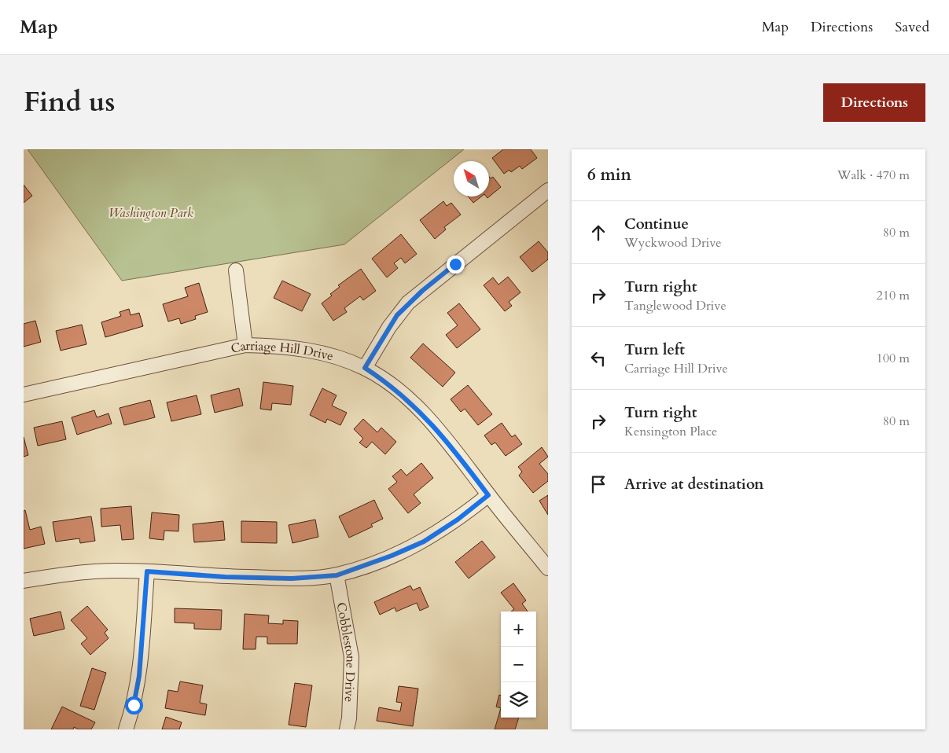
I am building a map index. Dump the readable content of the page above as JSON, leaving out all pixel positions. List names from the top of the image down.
{
  "streets": {
    "street": ["Carriage Hill Drive", "Cobblestone Drive"]
  },
  "parks": ["Washington Park"],
  "north": "top left",
  "page": {
    "header": "Map",
    "nav": ["Map", "Directions", "Saved"],
    "title": "Find us",
    "buttons": "Directions",
    "heading": ["6 min", "Walk · 470 m"],
    "list": [
      ["Continue", "Wyckwood Drive", "80 m"],
      ["Turn right", "Tanglewood Drive", "210 m"],
      ["Turn left", "Carriage Hill Drive", "100 m"],
      ["Turn right", "Kensington Place", "80 m"],
      "Arrive at destination"
    ],
    "map_buttons": ["+", "−"]
  }
}
